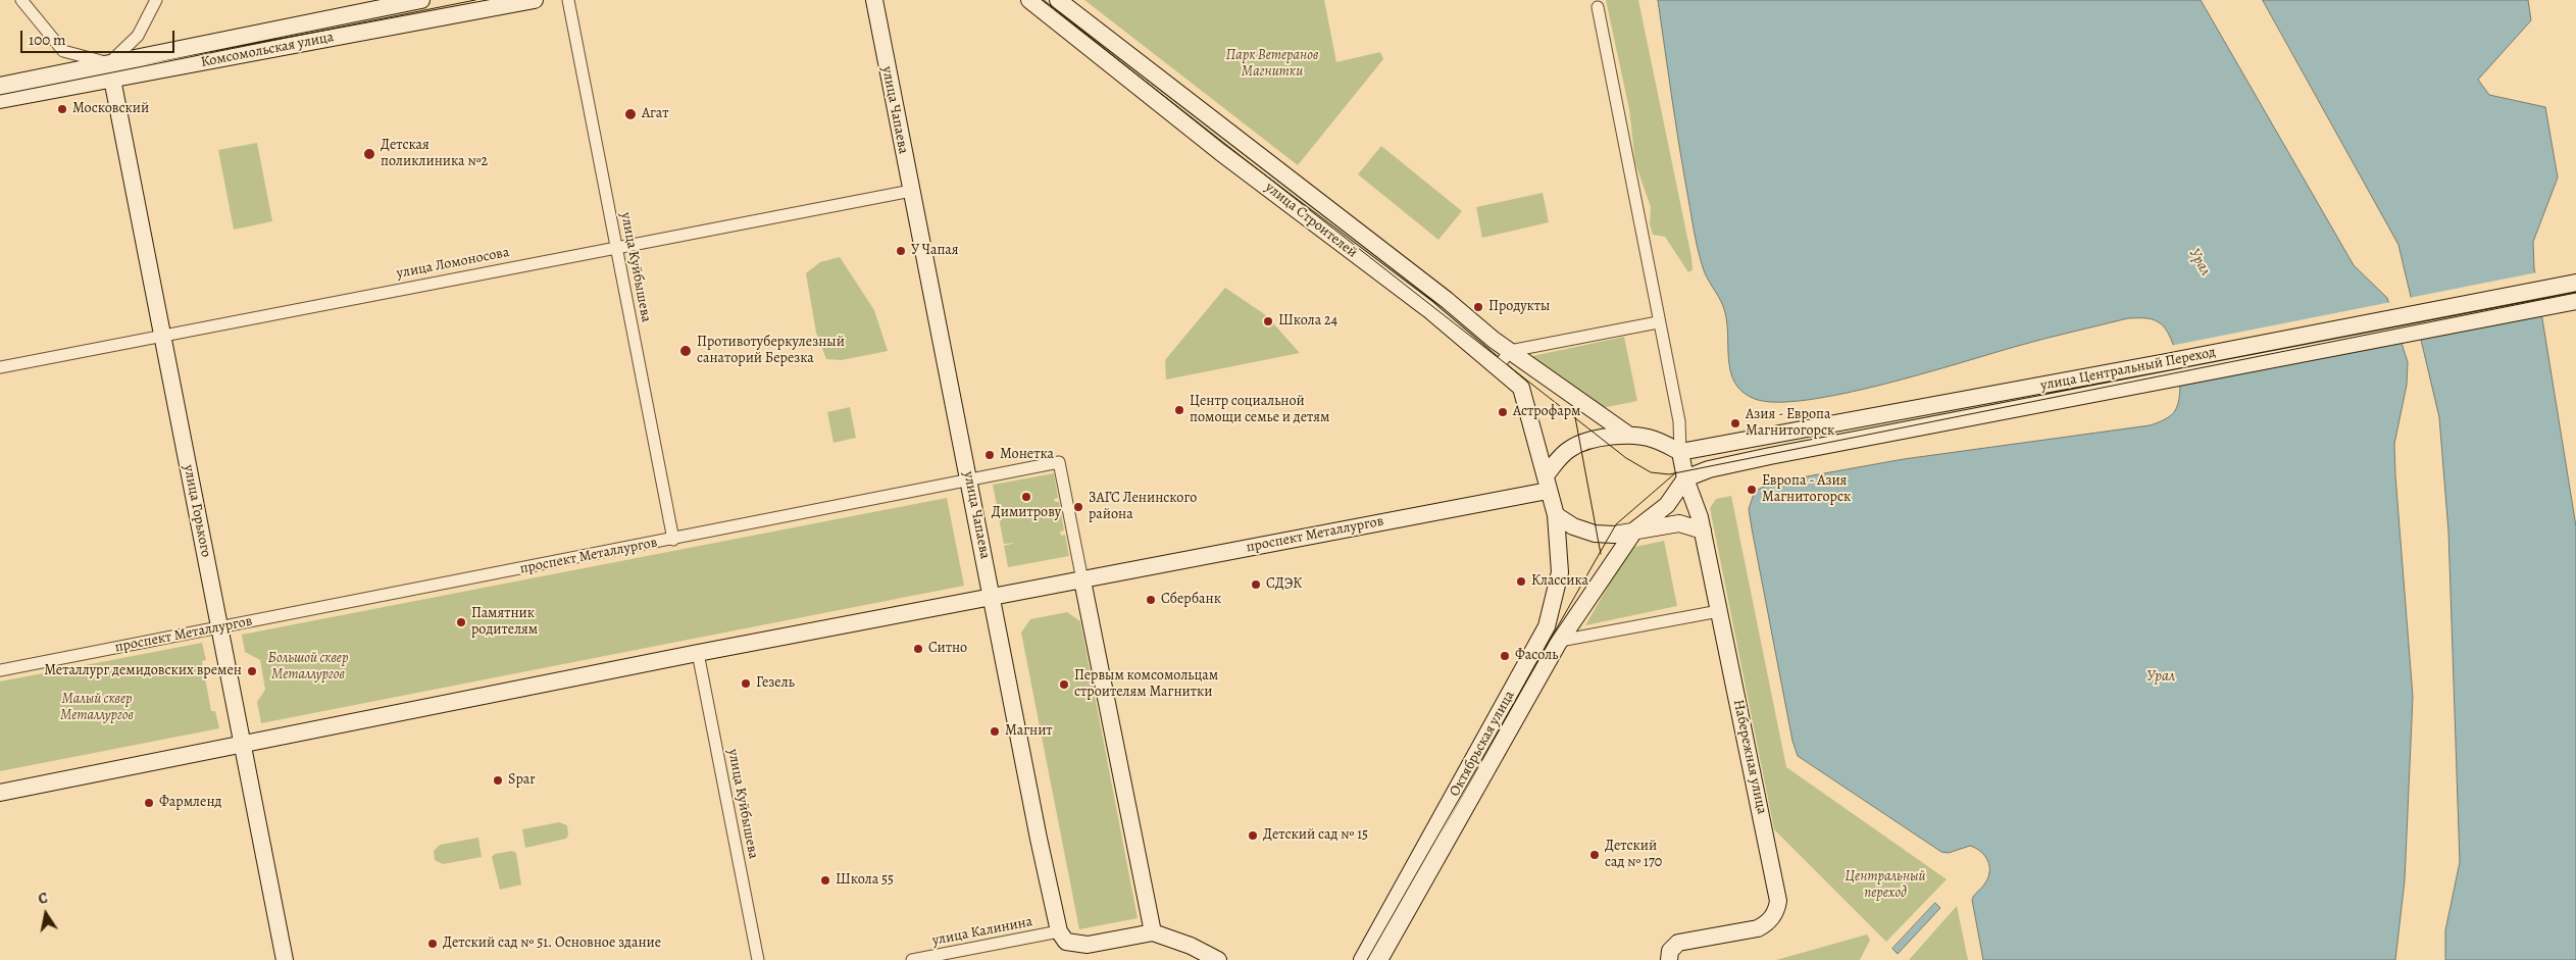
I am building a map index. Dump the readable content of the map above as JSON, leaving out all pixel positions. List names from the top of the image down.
{
  "streets": {
    "main road": [
      "Комсомольская улица",
      "улица Чапаева",
      "улица Строителей",
      "улица Центральный Переход",
      "улица Горького",
      "проспект Металлургов",
      "Октябрьская улица",
      "Набережная улица"
    ],
    "street": ["улица Ломоносова", "улица Куйбышева", "улица Калинина"]
  },
  "crossings": [
    ["Комсомольская улица", "улица Горького"],
    ["улица Чапаева", "улица Ломоносова"],
    ["улица Чапаева", "проспект Металлургов"],
    ["улица Чапаева", "улица Калинина"],
    ["улица Строителей", "улица Центральный Переход"],
    ["улица Строителей", "проспект Металлургов"],
    ["улица Строителей", "Октябрьская улица"],
    ["улица Строителей", "Набережная улица"],
    ["улица Ломоносова", "улица Куйбышева"],
    ["улица Ломоносова", "улица Горького"],
    ["улица Куйбышева", "проспект Металлургов"],
    ["улица Центральный Переход", "проспект Металлургов"],
    ["улица Центральный Переход", "Октябрьская улица"],
    ["улица Центральный Переход", "Набережная улица"],
    ["улица Горького", "проспект Металлургов"],
    ["проспект Металлургов", "Октябрьская улица"],
    ["проспект Металлургов", "Набережная улица"],
    ["Октябрьская улица", "Набережная улица"]
  ],
  "water": ["Урал"],
  "parks": [
    "Парк Ветеранов Магнитки",
    "Большой сквер Металлургов",
    "Малый сквер Металлургов",
    "Центральный переход"
  ],
  "places": [
    "Московский",
    "Агат",
    "Детская поликлиника №2",
    "У Чапая",
    "Продукты",
    "Школа 24",
    "Противотуберкулезный санаторий Березка",
    "Центр социальной помощи семье и детям",
    "Астрофарм",
    "Азия - Европа Магнитогорск",
    "Монетка",
    "Европа - Азия Магнитогорск",
    "Димитрову",
    "ЗАГС Ленинского района",
    "Классика",
    "СДЭК",
    "Сбербанк",
    "Памятник родителям",
    "Ситно",
    "Фасоль",
    "Металлург демидовских времен",
    "Гезель",
    "Первым комсомольцам строителям Магнитки",
    "Магнит",
    "Spar",
    "Фармленд",
    "Детский сад № 15",
    "Детский сад № 170",
    "Школа 55",
    "Детский сад № 51. Основное здание"
  ],
  "scale_bar": "100 m",
  "north": "top"
}
